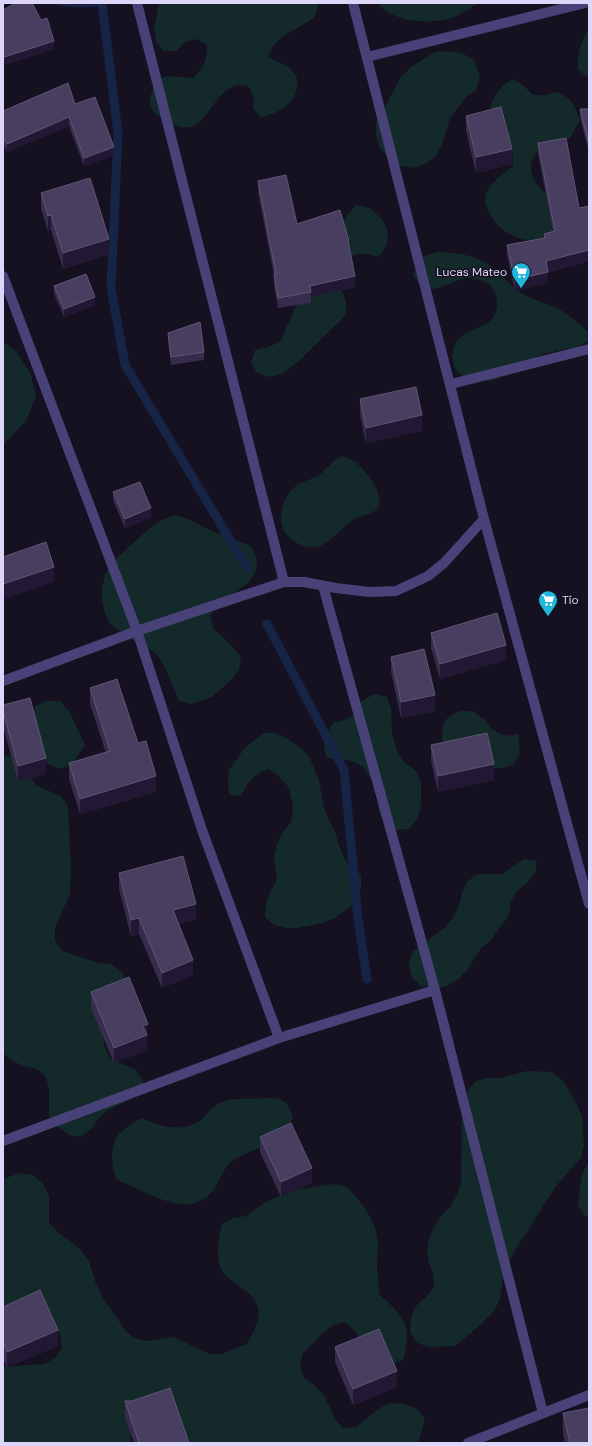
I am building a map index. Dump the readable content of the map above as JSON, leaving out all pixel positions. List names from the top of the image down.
{
  "places": {
    "supermarket": ["Lucas Mateo", "Tío"]
  }
}
